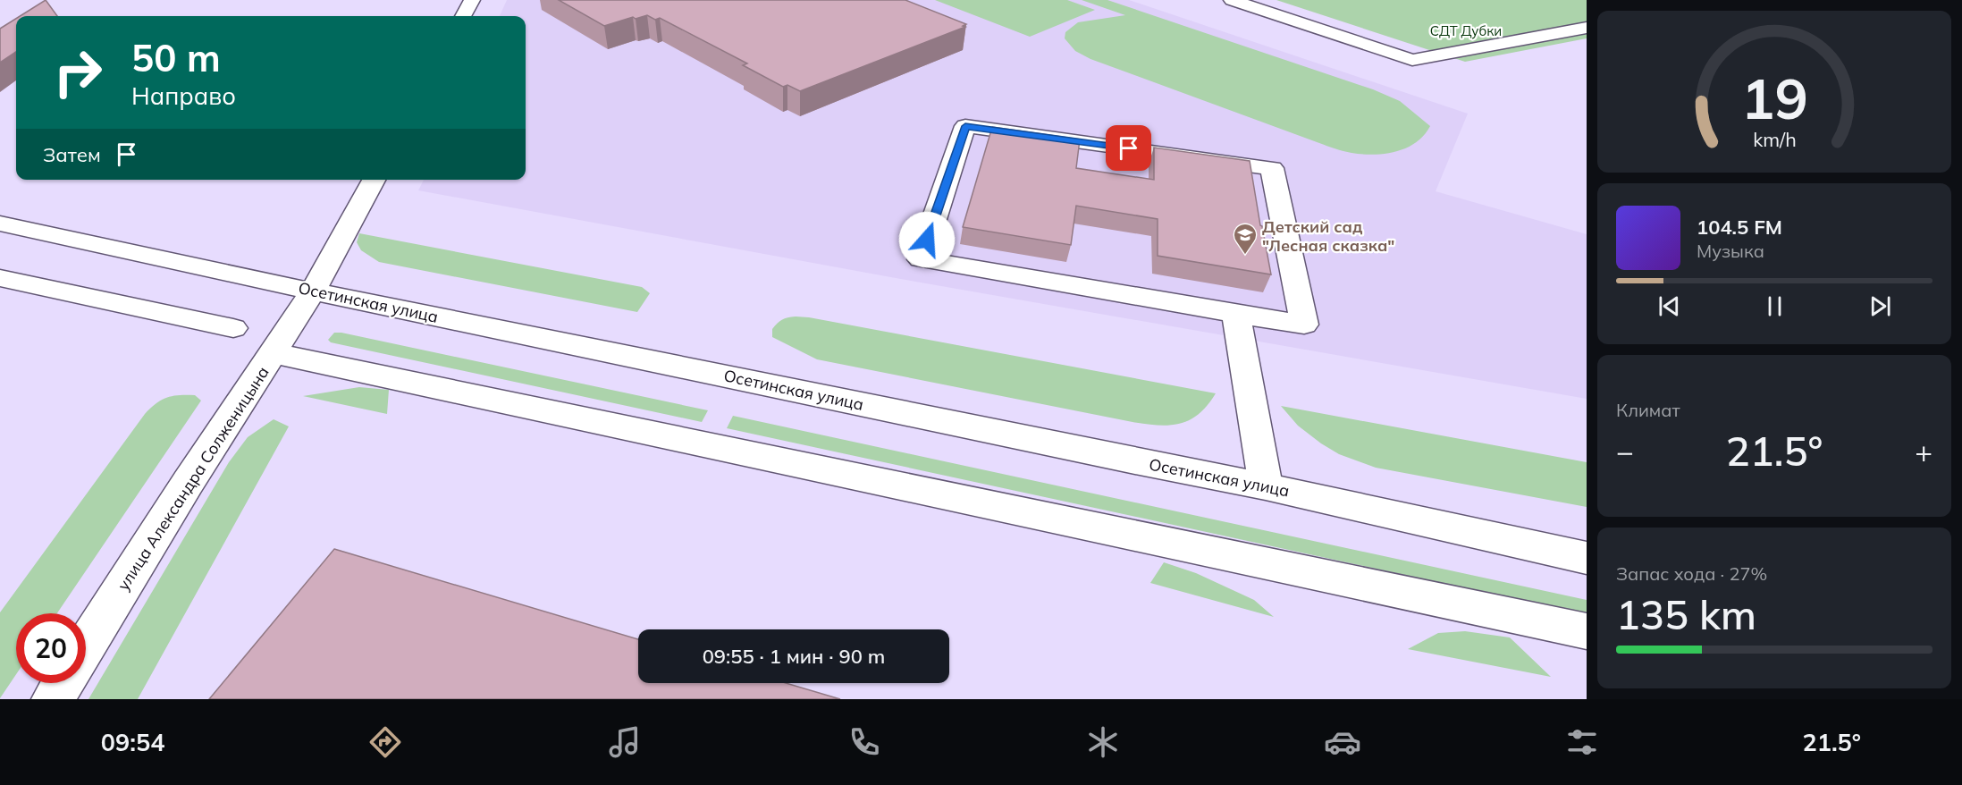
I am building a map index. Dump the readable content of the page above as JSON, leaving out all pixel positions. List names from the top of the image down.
{
  "streets": {
    "street": ["Осетинская улица", "улица Александра Солженицына"]
  },
  "crossings": [
    ["Осетинская улица", "улица Александра Солженицына"]
  ],
  "parks": ["СДТ Дубки"],
  "places": {
    "school or university": ["Детский сад \"Лесная сказка\""]
  },
  "page": {
    "turn": ["50 m", "Направо"],
    "then": "Затем",
    "song": ["104.5 FM", "Музыка"],
    "tile": [
      "Климат",
      ["Запас хода · 27%", "135 km"]
    ],
    "heat": ["−", "21.5°", "+"],
    "limit": "20",
    "trip": "09:55 · 1 мин · 90 m",
    "tabs": ["09:54", "21.5°"],
    "gauge": ["19", "km/h"]
  }
}
